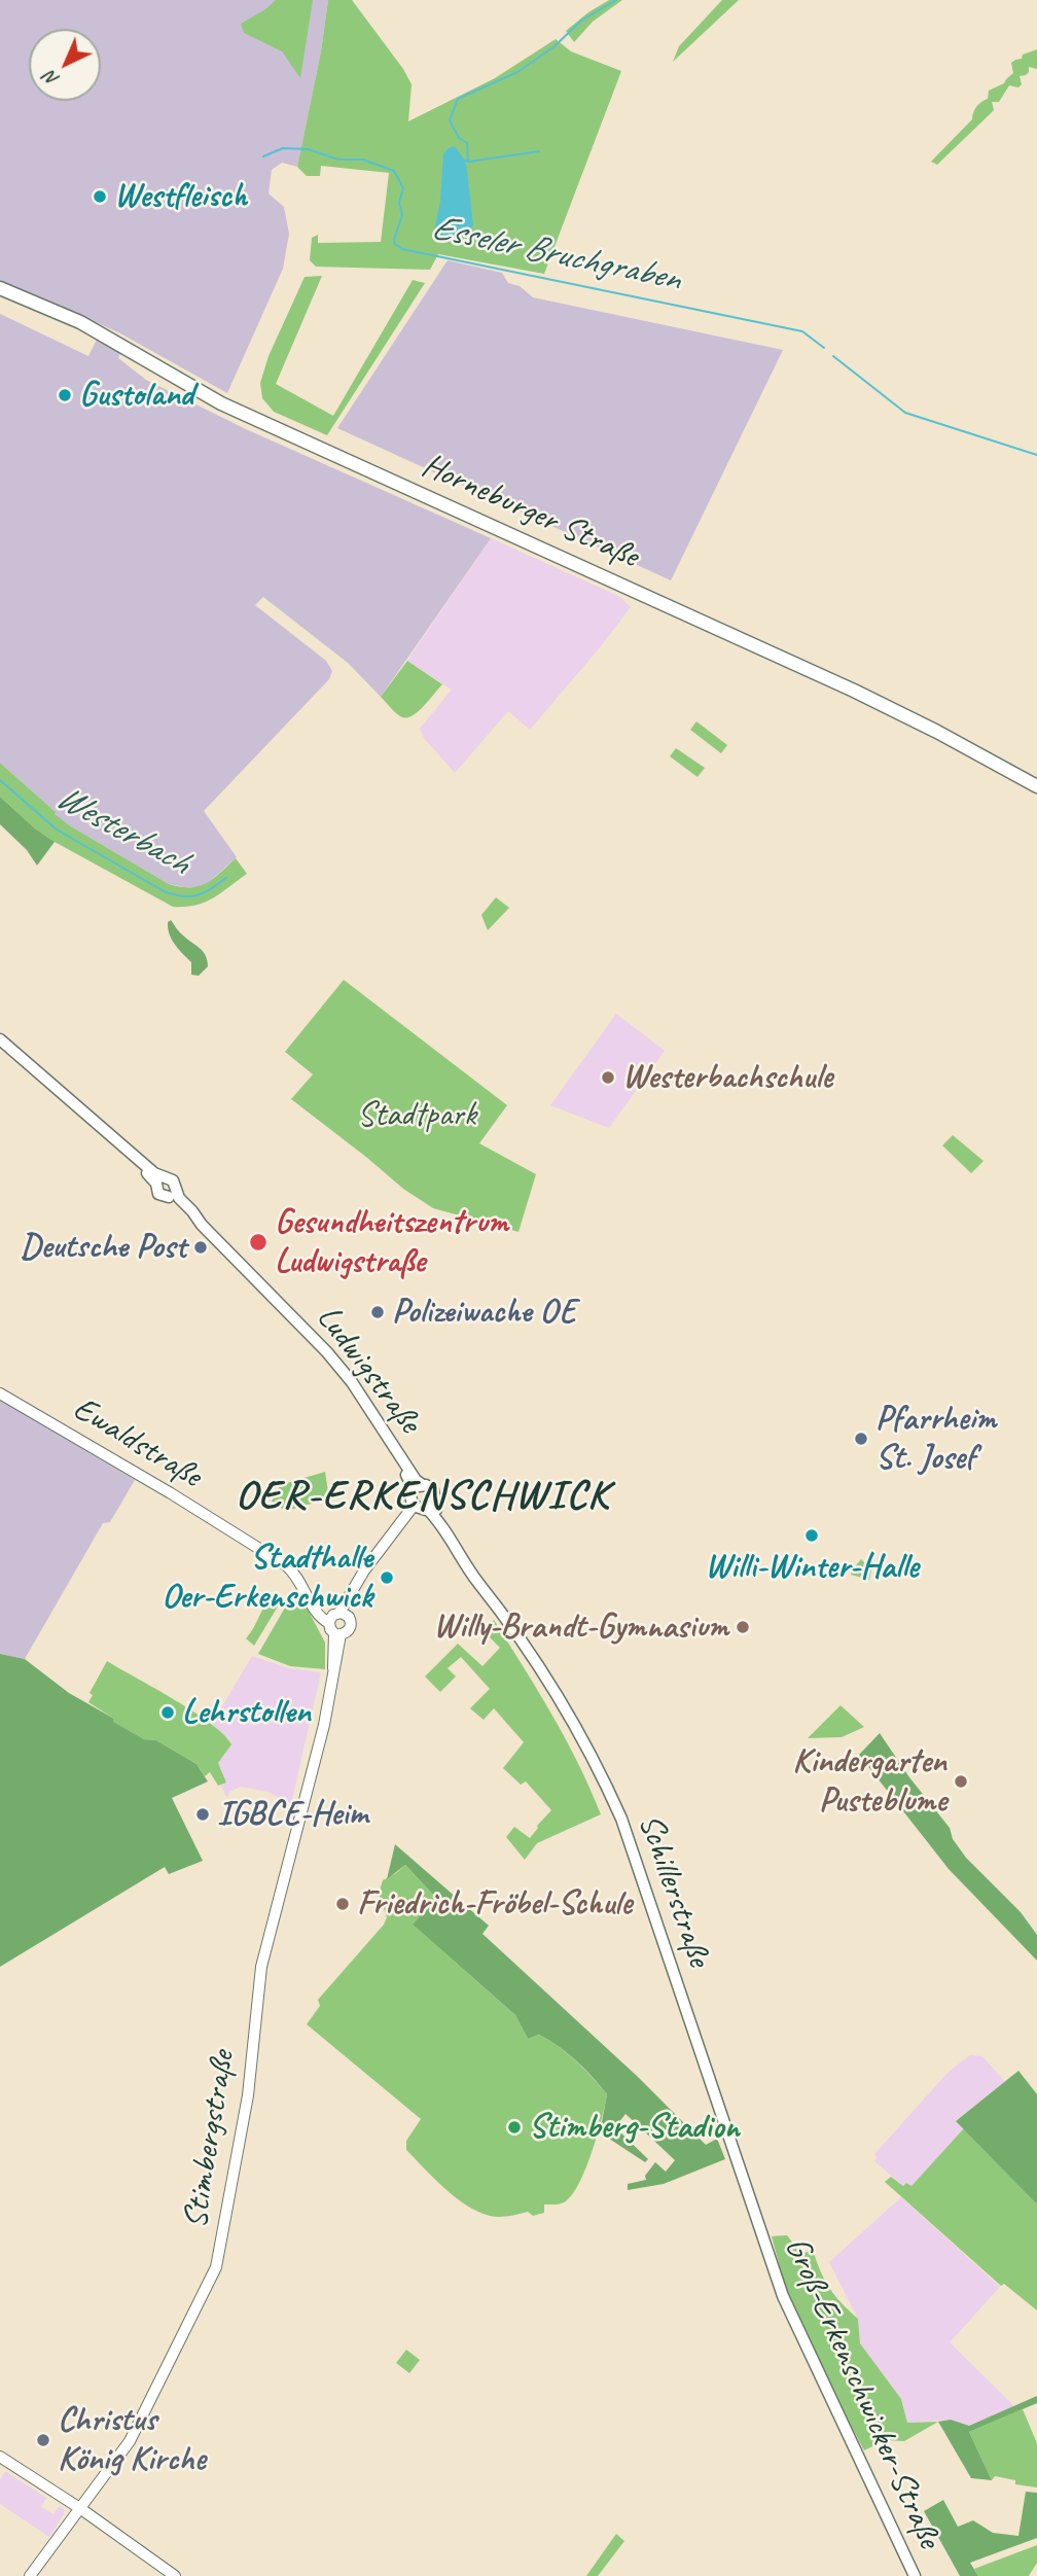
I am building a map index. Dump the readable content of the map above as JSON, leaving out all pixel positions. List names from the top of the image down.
{
  "streets": {
    "main road": [
      "Horneburger Straße",
      "Ludwigstraße",
      "Schillerstraße",
      "Groß-Erkenschwicker-Straße"
    ],
    "street": ["Ewaldstraße", "Stimbergstraße"]
  },
  "crossings": [
    ["Ludwigstraße", "Schillerstraße"],
    ["Ludwigstraße", "Stimbergstraße"],
    ["Ewaldstraße", "Stimbergstraße"],
    ["Schillerstraße", "Stimbergstraße"],
    ["Schillerstraße", "Groß-Erkenschwicker-Straße"]
  ],
  "districts": ["OER-ERKENSCHWICK"],
  "water": ["Esseler Bruchgraben", "Westerbach"],
  "parks": ["Stadtpark"],
  "places": [
    "Westfleisch",
    "Gustoland",
    "Westerbachschule",
    "Gesundheitszentrum Ludwigstraße",
    "Deutsche Post",
    "Polizeiwache OE",
    "Pfarrheim St. Josef",
    "Willi-Winter-Halle",
    "Stadthalle Oer-Erkenschwick",
    "Willy-Brandt-Gymnasium",
    "Lehrstollen",
    "Kindergarten Pusteblume",
    "IGBCE-Heim",
    "Friedrich-Fröbel-Schule",
    "Stimberg-Stadion",
    "Christus König Kirche"
  ],
  "north": "bottom left"
}
